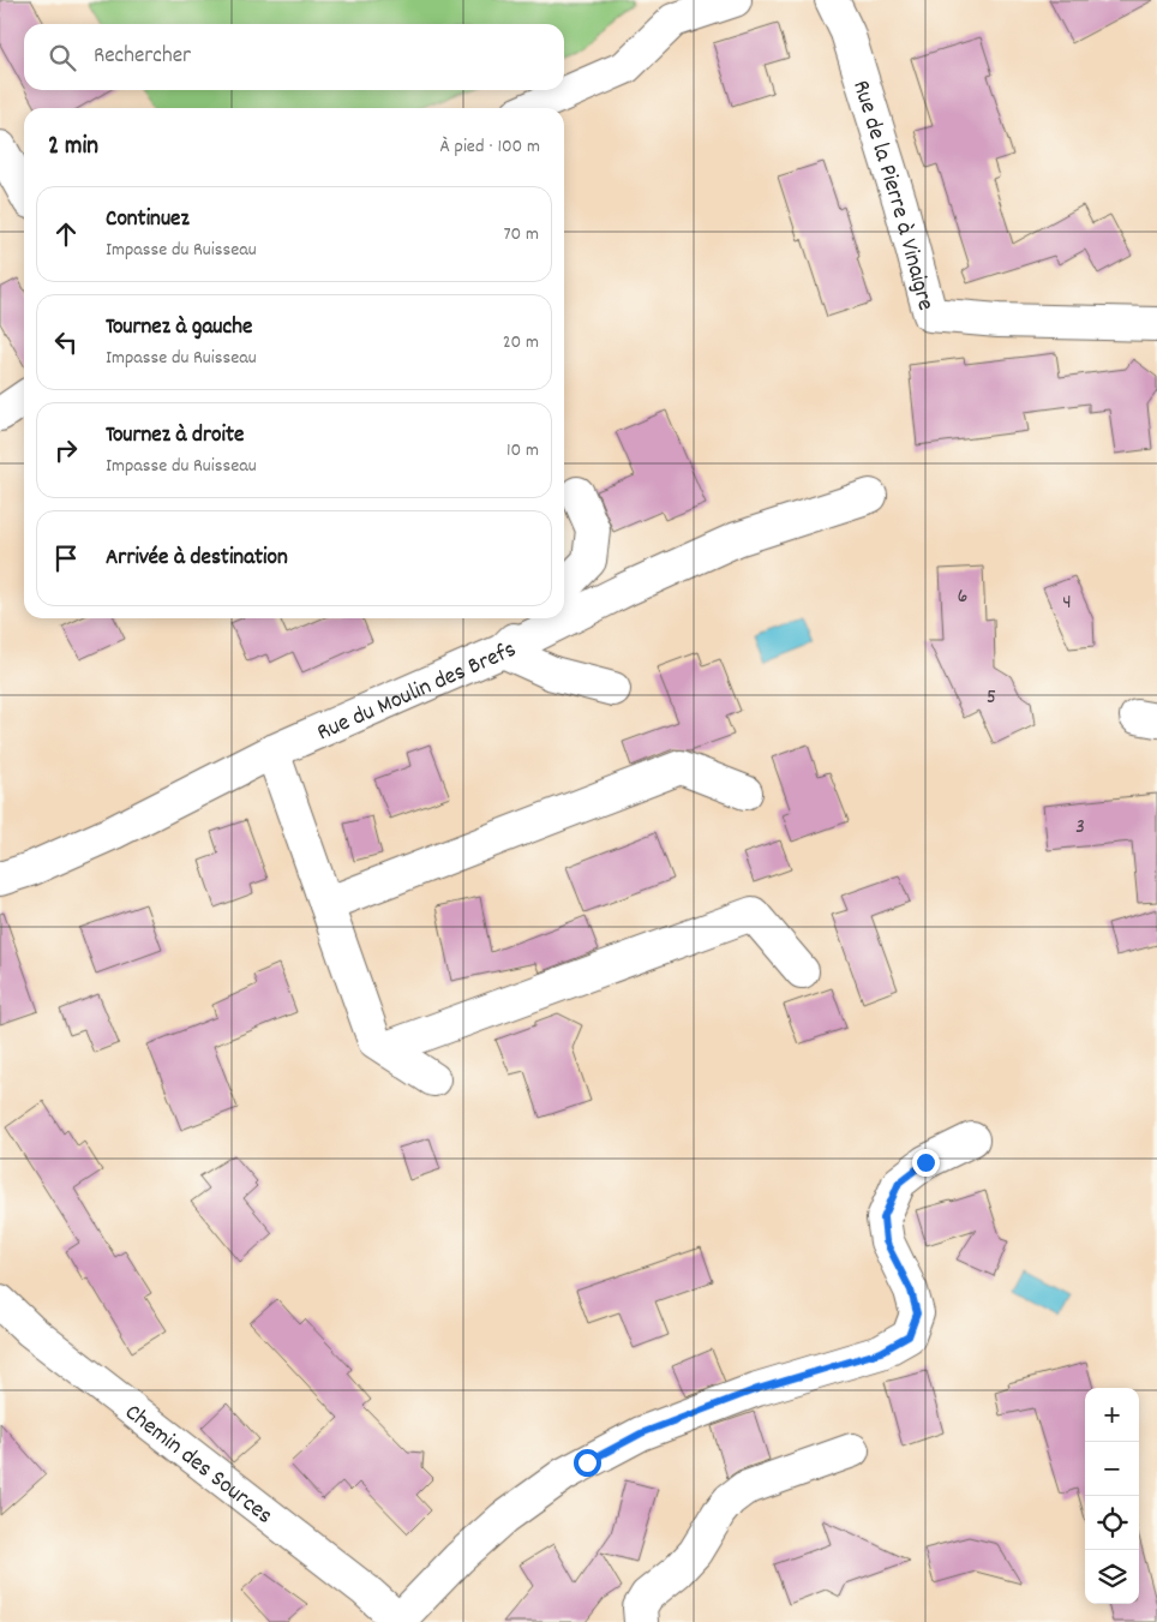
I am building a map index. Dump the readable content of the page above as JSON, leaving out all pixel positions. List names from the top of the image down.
{
  "streets": {
    "street": ["Rue de la Pierre à Vinaigre", "Rue du Moulin des Brefs", "Chemin des Sources"]
  },
  "house_numbers": [
    "6",
    "4",
    "5",
    "3"
  ],
  "page": {
    "search": "Rechercher",
    "heading": ["2 min", "À pied · 100 m"],
    "list": [
      ["Continuez", "Impasse du Ruisseau", "70 m"],
      ["Tournez à gauche", "Impasse du Ruisseau", "20 m"],
      ["Tournez à droite", "Impasse du Ruisseau", "10 m"],
      "Arrivée à destination"
    ],
    "map_buttons": ["+", "−"]
  }
}
